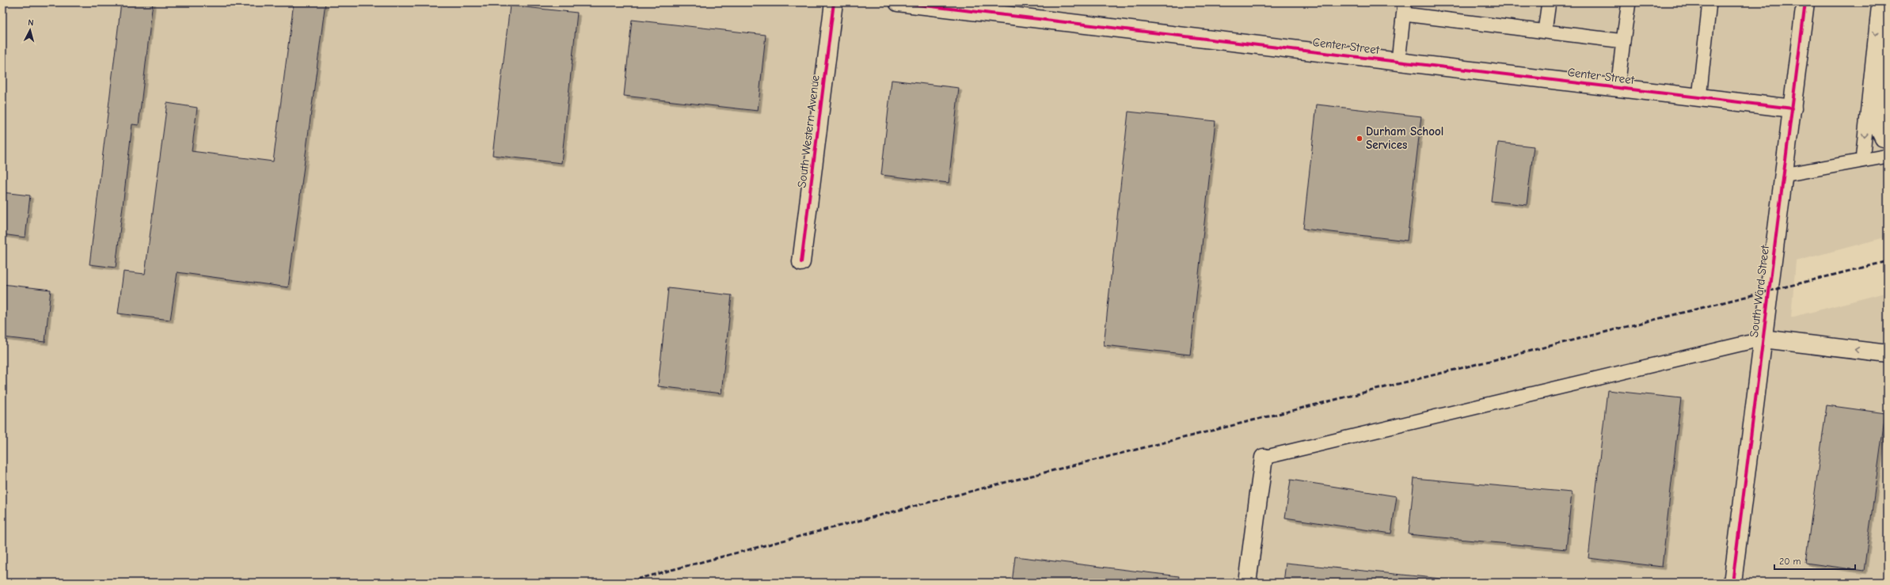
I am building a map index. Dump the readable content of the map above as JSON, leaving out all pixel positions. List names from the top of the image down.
{
  "streets": {
    "street": ["Center Street", "South Western Avenue", "South Ward Street"]
  },
  "crossings": [
    ["Center Street", "South Ward Street"]
  ],
  "places": ["Durham School Services"],
  "scale_bar": "20 m",
  "north": "top"
}
